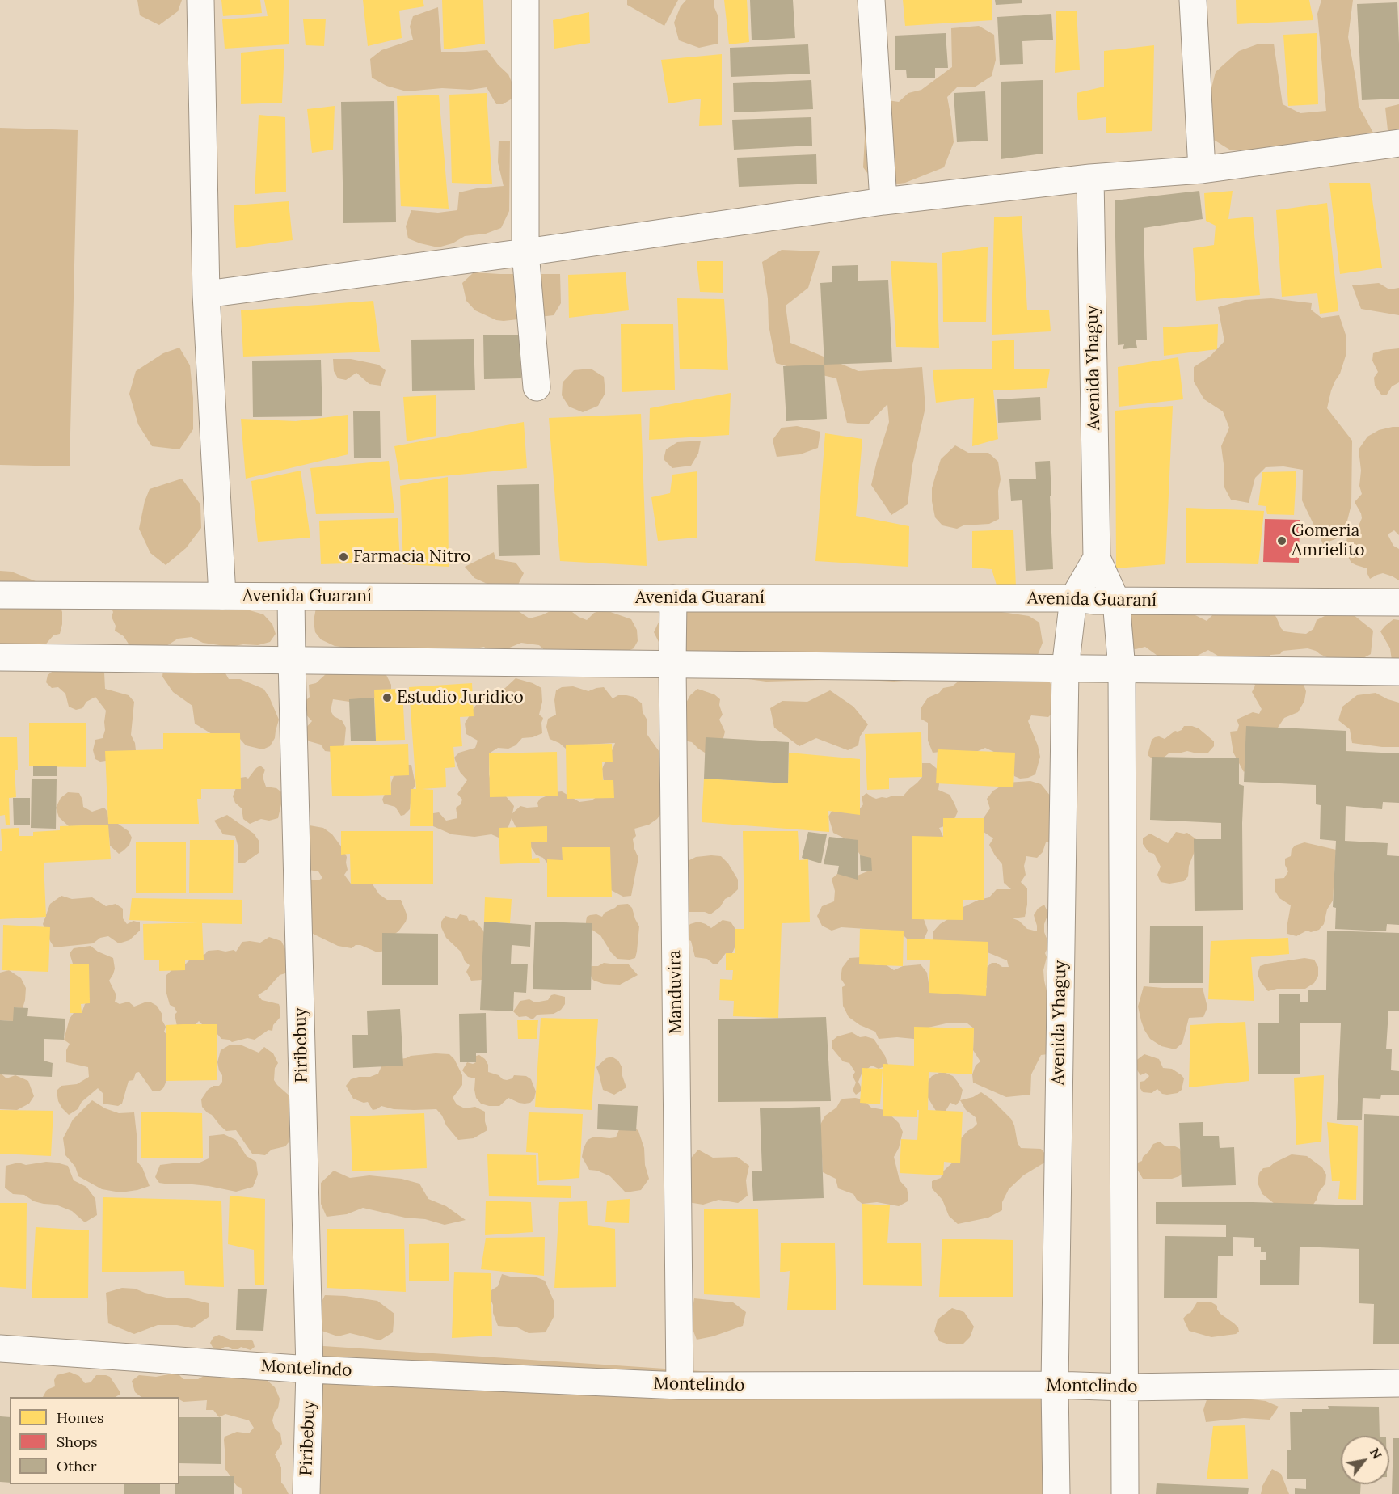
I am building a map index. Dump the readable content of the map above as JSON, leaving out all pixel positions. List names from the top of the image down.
{
  "streets": {
    "street": [
      "Avenida Yhaguy",
      "Avenida Guaraní",
      "Manduvira",
      "Piribebuy",
      "Montelindo"
    ]
  },
  "crossings": [
    ["Avenida Yhaguy", "Avenida Guaraní"],
    ["Avenida Yhaguy", "Montelindo"],
    ["Avenida Guaraní", "Manduvira"],
    ["Avenida Guaraní", "Piribebuy"],
    ["Manduvira", "Montelindo"],
    ["Piribebuy", "Montelindo"]
  ],
  "places": ["Gomeria Amrielito", "Farmacia Nitro", "Estudio Juridico"],
  "legend": ["Homes", "Shops", "Other"],
  "north": "top right"
}
